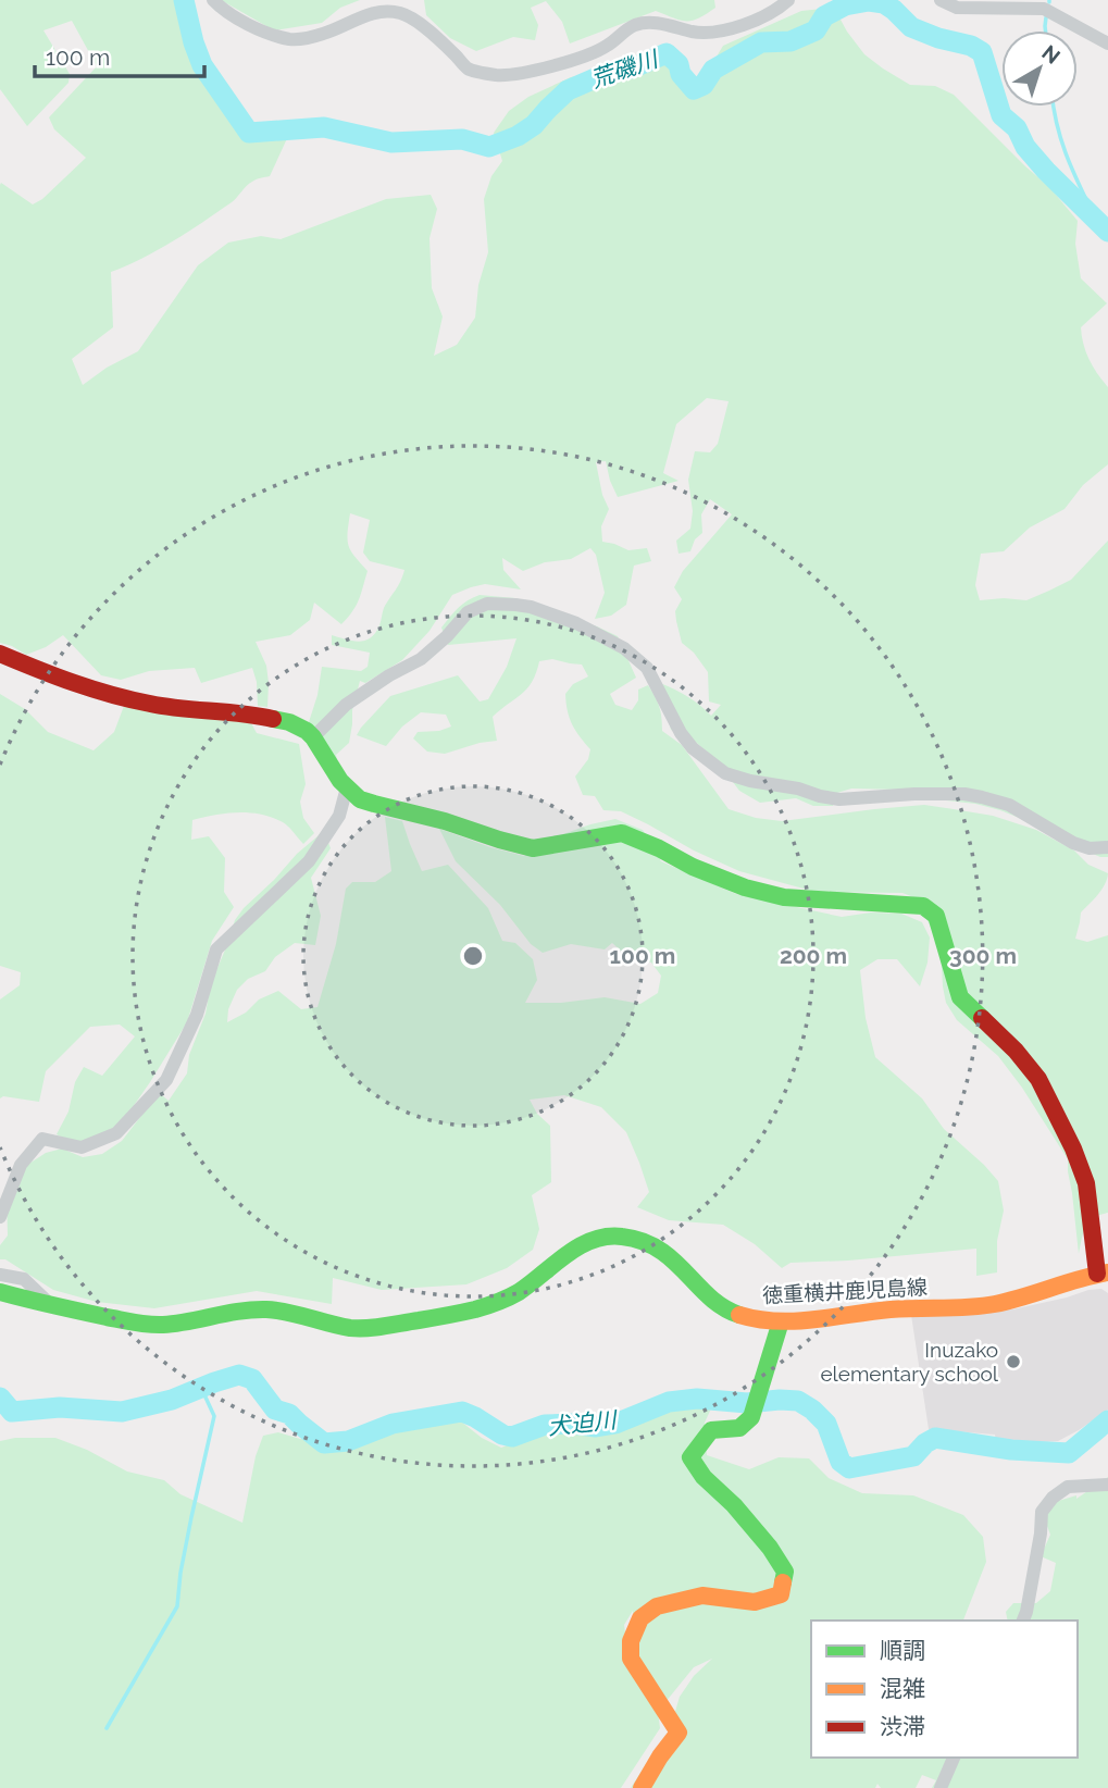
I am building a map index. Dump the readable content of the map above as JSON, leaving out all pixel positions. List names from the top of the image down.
{
  "streets": {
    "street": ["徳重横井鹿児島線"]
  },
  "water": ["荒磯川", "犬迫川"],
  "places": ["Inuzako elementary school"],
  "legend": ["順調", "混雑", "渋滞"],
  "scale_bar": "100 m",
  "north": "top right",
  "rings": ["100 m", "200 m", "300 m"]
}
